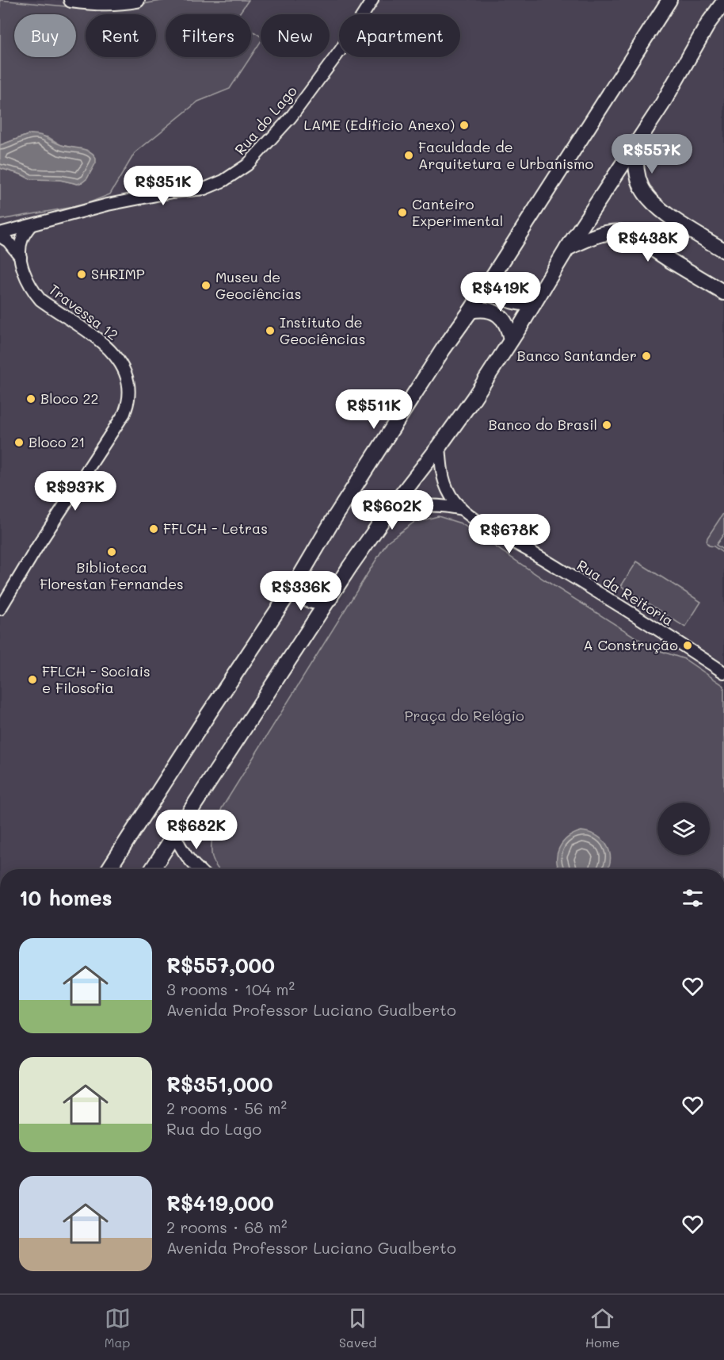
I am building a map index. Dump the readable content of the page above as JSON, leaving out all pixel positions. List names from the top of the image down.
{
  "streets": {
    "street": ["Rua do Lago", "Travessa 12", "Rua da Reitoria"]
  },
  "crossings": [
    ["Rua do Lago", "Travessa 12"]
  ],
  "parks": ["Praça do Relógio"],
  "places": [
    "LAME (Edifício Anexo)",
    "Faculdade de Arquitetura e Urbanismo",
    "Canteiro Experimental",
    "SHRIMP",
    "Museu de Geociências",
    "Instituto de Geociências",
    "Banco Santander",
    "Bloco 22",
    "Banco do Brasil",
    "Bloco 21",
    "FFLCH - Letras",
    "Biblioteca Florestan Fernandes",
    "A Construção",
    "FFLCH - Sociais e Filosofia"
  ],
  "page": {
    "chip": [
      "Buy",
      "Rent",
      "Filters",
      "New",
      "Apartment"
    ],
    "price": [
      "R$557K",
      "R$351K",
      "R$438K",
      "R$419K",
      "R$511K",
      "R$937K",
      "R$602K",
      "R$678K",
      "R$336K",
      "R$682K"
    ],
    "heading": "10 homes",
    "list": [
      {
        "name": "R$557,000",
        "note": "3 rooms · 104 m² · Avenida Professor Luciano Gualberto"
      },
      {
        "name": "R$351,000",
        "note": "2 rooms · 56 m² · Rua do Lago"
      },
      {
        "name": "R$419,000",
        "note": "2 rooms · 68 m² · Avenida Professor Luciano Gualberto"
      }
    ],
    "tabs": ["Map", "Saved", "Home"]
  }
}
